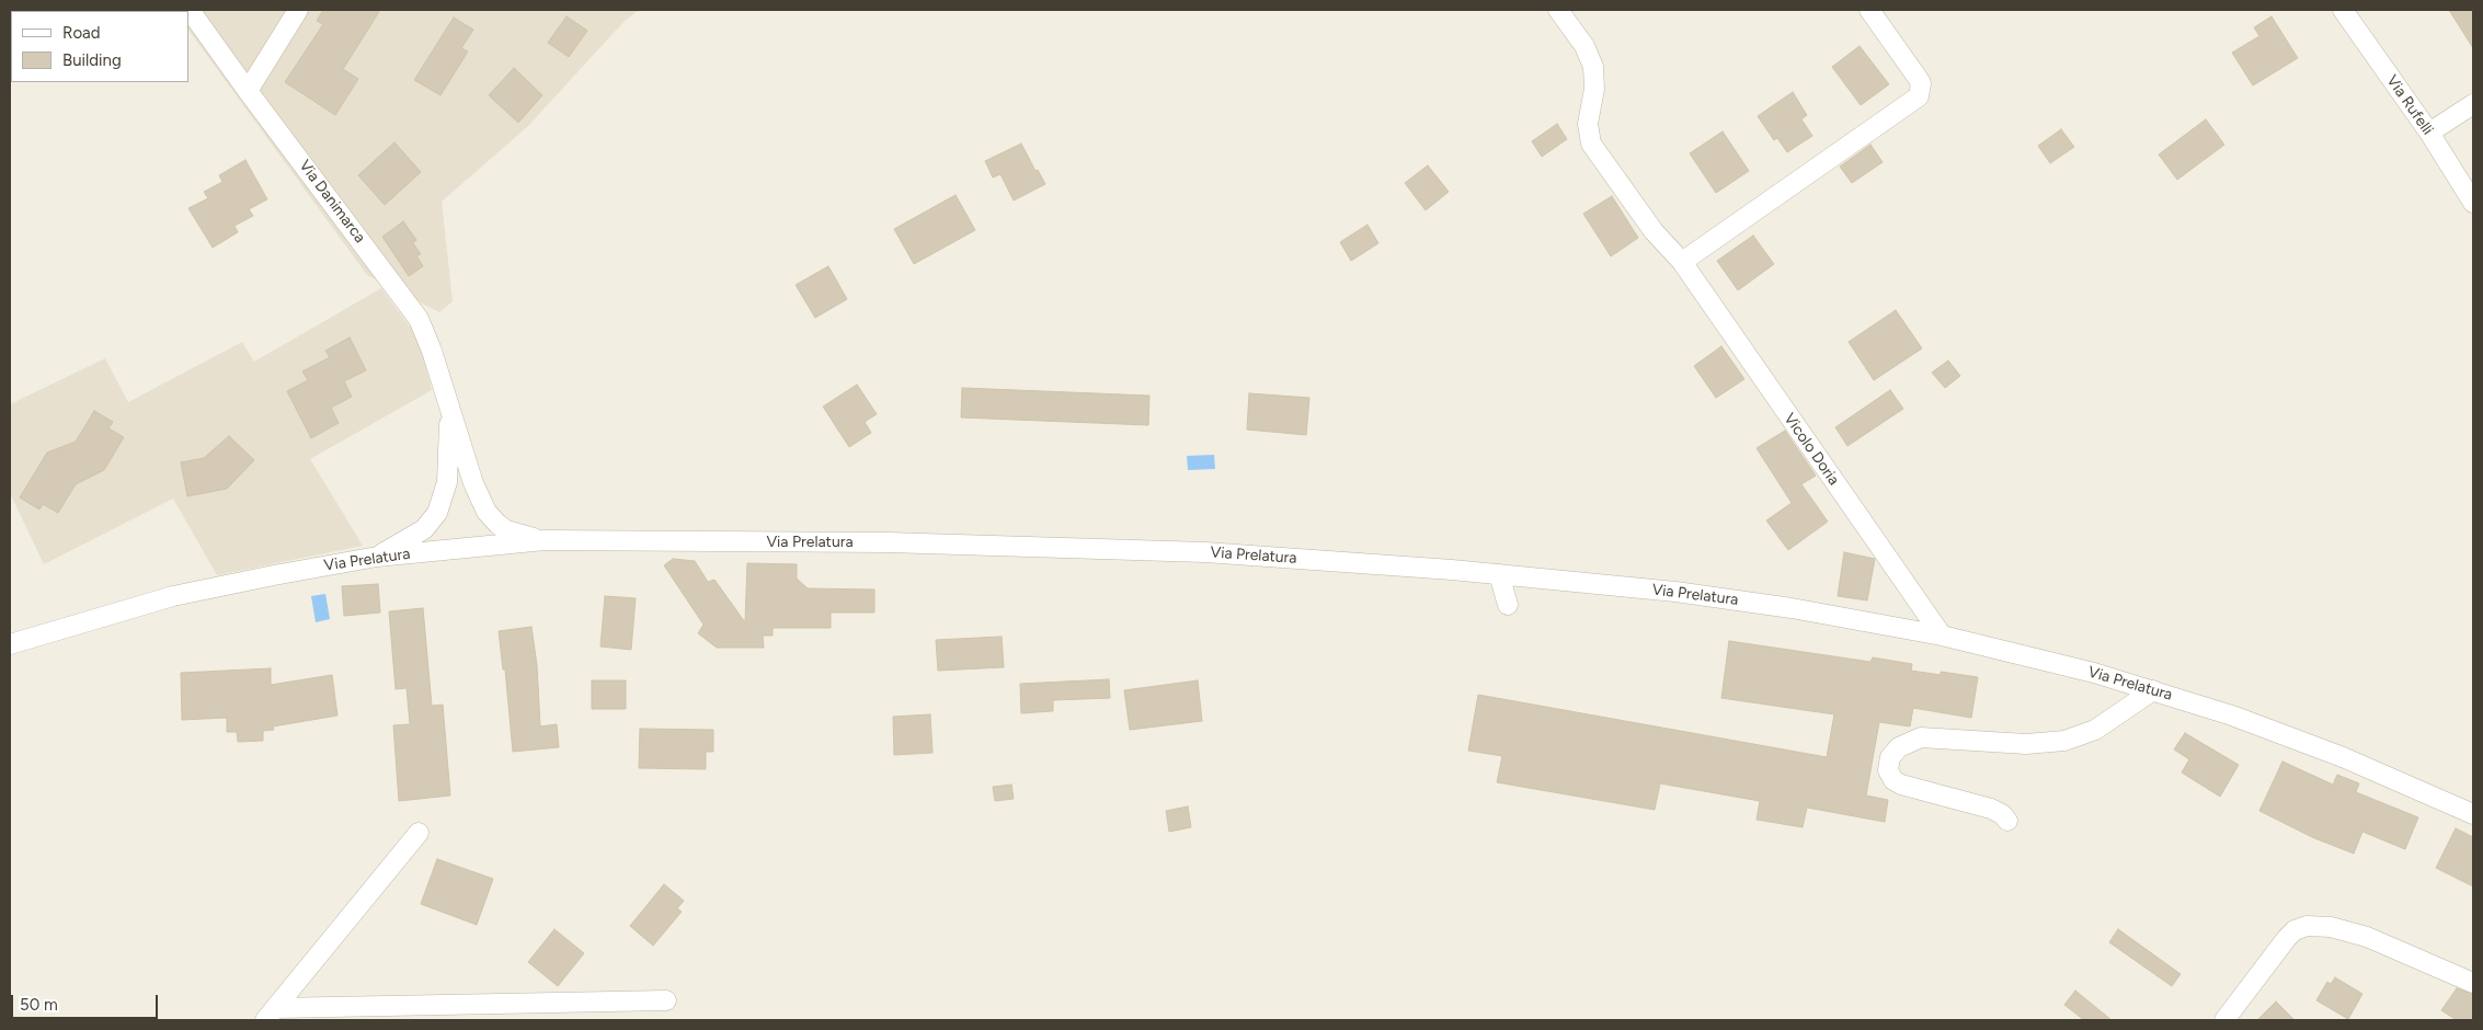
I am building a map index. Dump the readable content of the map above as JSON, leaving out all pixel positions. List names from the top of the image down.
{
  "streets": {
    "street": [
      "Via Rufelli",
      "Via Danimarca",
      "Vicolo Doria",
      "Via Prelatura"
    ]
  },
  "crossings": [
    ["Via Danimarca", "Via Prelatura"],
    ["Vicolo Doria", "Via Prelatura"]
  ],
  "legend": ["Road", "Building"],
  "scale_bar": "50 m"
}
